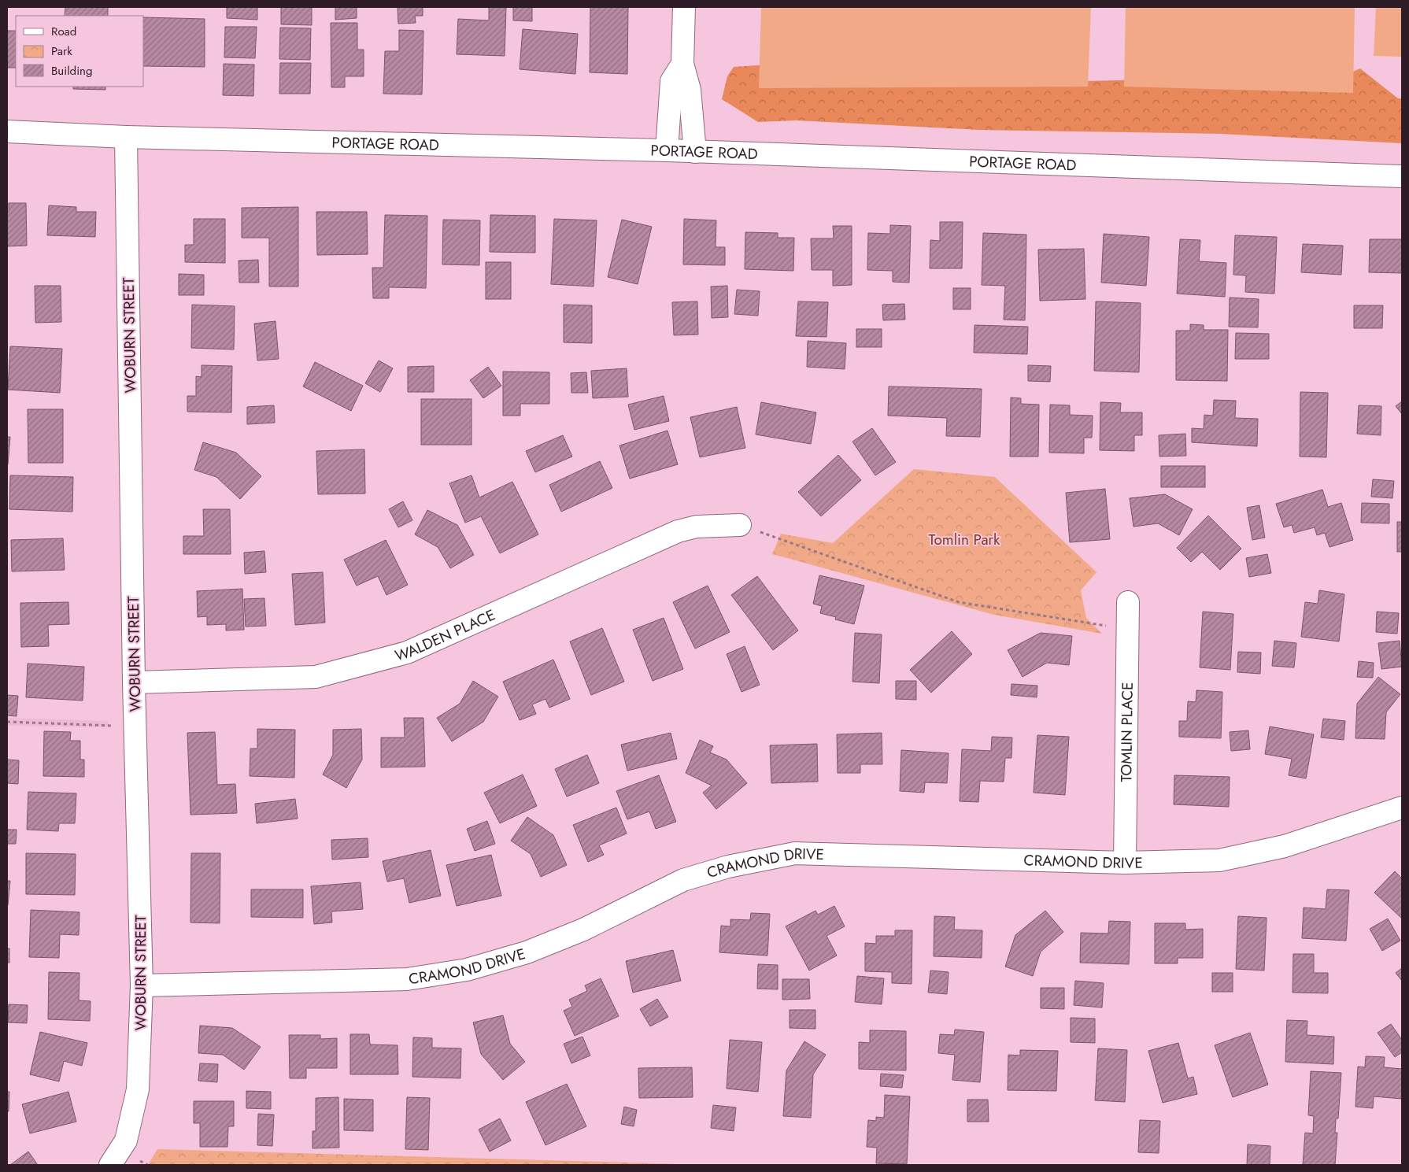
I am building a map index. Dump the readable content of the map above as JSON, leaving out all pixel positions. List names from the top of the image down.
{
  "streets": {
    "street": [
      "PORTAGE ROAD",
      "WOBURN STREET",
      "WALDEN PLACE",
      "TOMLIN PLACE",
      "CRAMOND DRIVE"
    ]
  },
  "crossings": [
    ["PORTAGE ROAD", "WOBURN STREET"],
    ["WOBURN STREET", "WALDEN PLACE"],
    ["WOBURN STREET", "CRAMOND DRIVE"],
    ["TOMLIN PLACE", "CRAMOND DRIVE"]
  ],
  "parks": ["Tomlin Park"],
  "legend": ["Road", "Park", "Building"]
}
